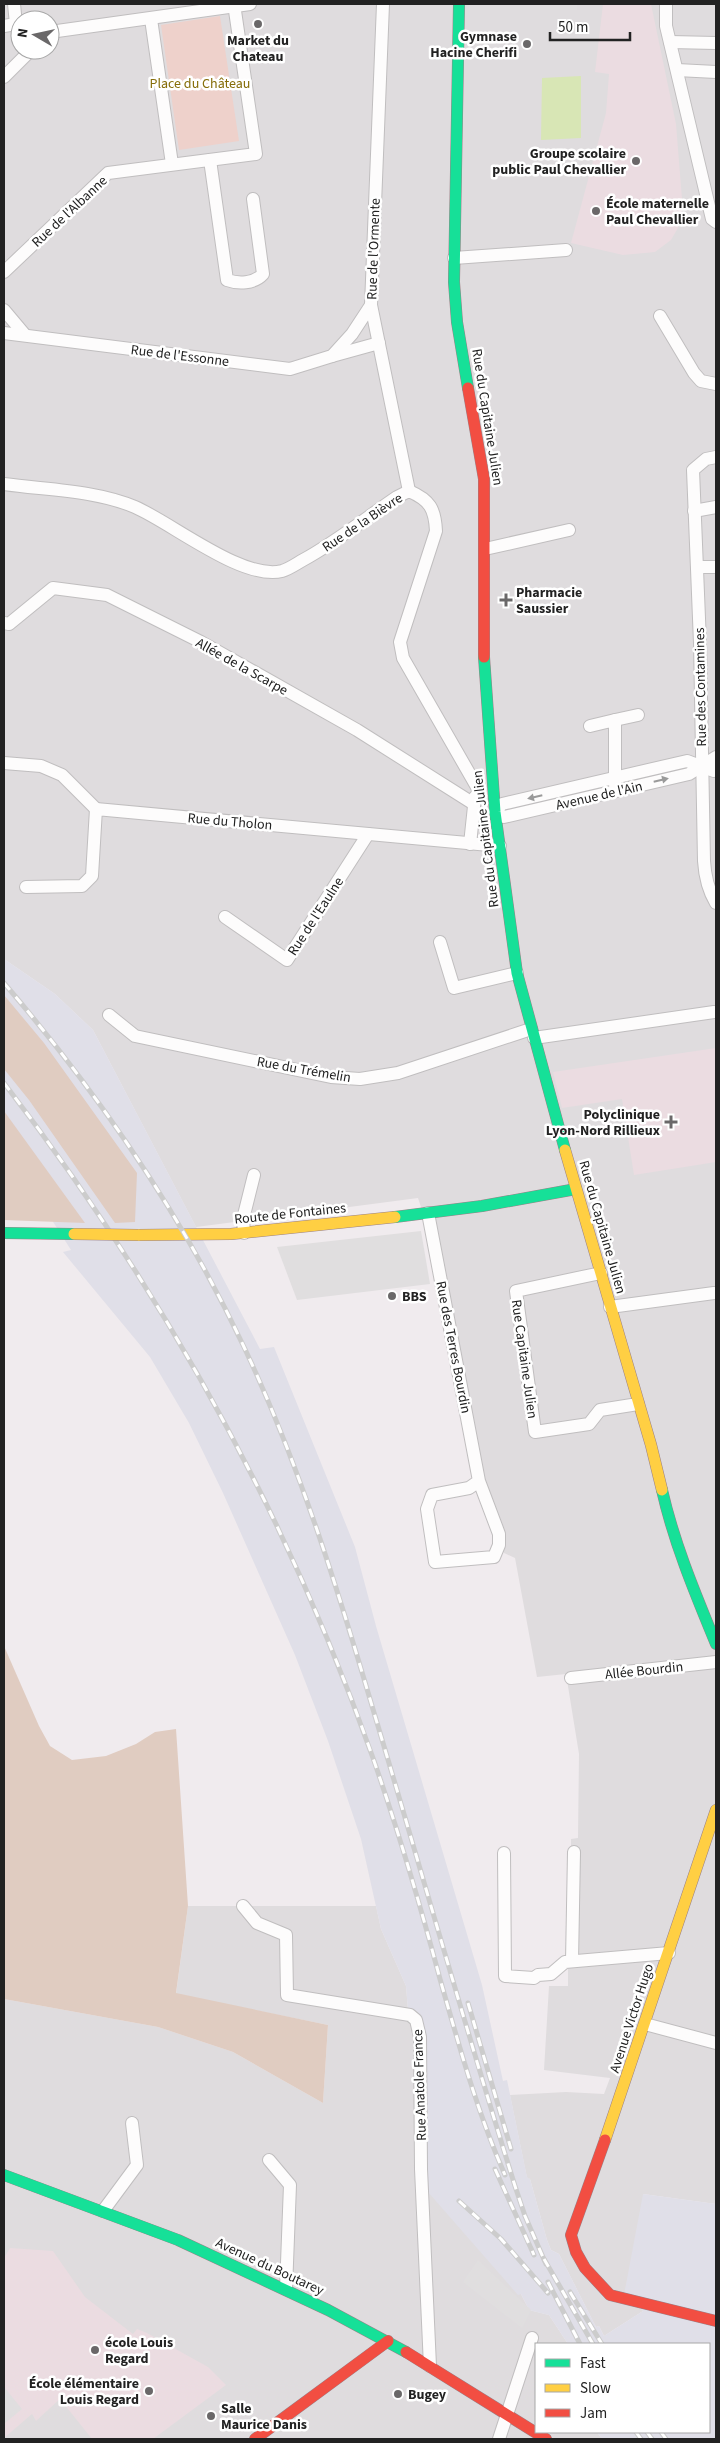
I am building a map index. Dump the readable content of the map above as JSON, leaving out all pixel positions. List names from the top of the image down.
{
  "streets": {
    "street": [
      "Rue de l'Albanne",
      "Rue de l'Ormente",
      "Rue de l'Essonne",
      "Rue du Capitaine Julien",
      "Rue de la Bièvre",
      "Allée de la Scarpe",
      "Rue des Contamines",
      "Avenue de l'Ain",
      "Rue du Tholon",
      "Rue de l'Eaulne",
      "Rue du Trémelin",
      "Route de Fontaines",
      "Rue des Terres Bourdin",
      "Rue Capitaine Julien",
      "Allée Bourdin",
      "Avenue Victor Hugo",
      "Rue Anatole France",
      "Avenue du Boutarey"
    ]
  },
  "crossings": [
    ["Rue de l'Ormente", "Rue de l'Essonne"],
    ["Rue de l'Ormente", "Rue de la Bièvre"],
    ["Rue du Capitaine Julien", "Avenue de l'Ain"],
    ["Rue du Capitaine Julien", "Rue du Tholon"],
    ["Rue du Capitaine Julien", "Rue du Trémelin"],
    ["Rue du Capitaine Julien", "Route de Fontaines"],
    ["Rue du Capitaine Julien", "Rue Capitaine Julien"],
    ["Rue des Contamines", "Avenue de l'Ain"],
    ["Rue du Tholon", "Rue de l'Eaulne"],
    ["Route de Fontaines", "Rue des Terres Bourdin"],
    ["Rue Anatole France", "Avenue du Boutarey"]
  ],
  "parks": ["Place du Château"],
  "places": {
    "other": [
      "Market du Chateau",
      "Gymnase Hacine Cherifi",
      "Groupe scolaire public Paul Chevallier",
      "École maternelle Paul Chevallier",
      "BBS",
      "école Louis Regard",
      "École élémentaire Louis Regard",
      "Bugey",
      "Salle Maurice Danis"
    ],
    "health": ["Pharmacie Saussier", "Polyclinique Lyon-Nord Rillieux"]
  },
  "legend": ["Fast", "Slow", "Jam"],
  "scale_bar": "50 m",
  "north": "left"
}
